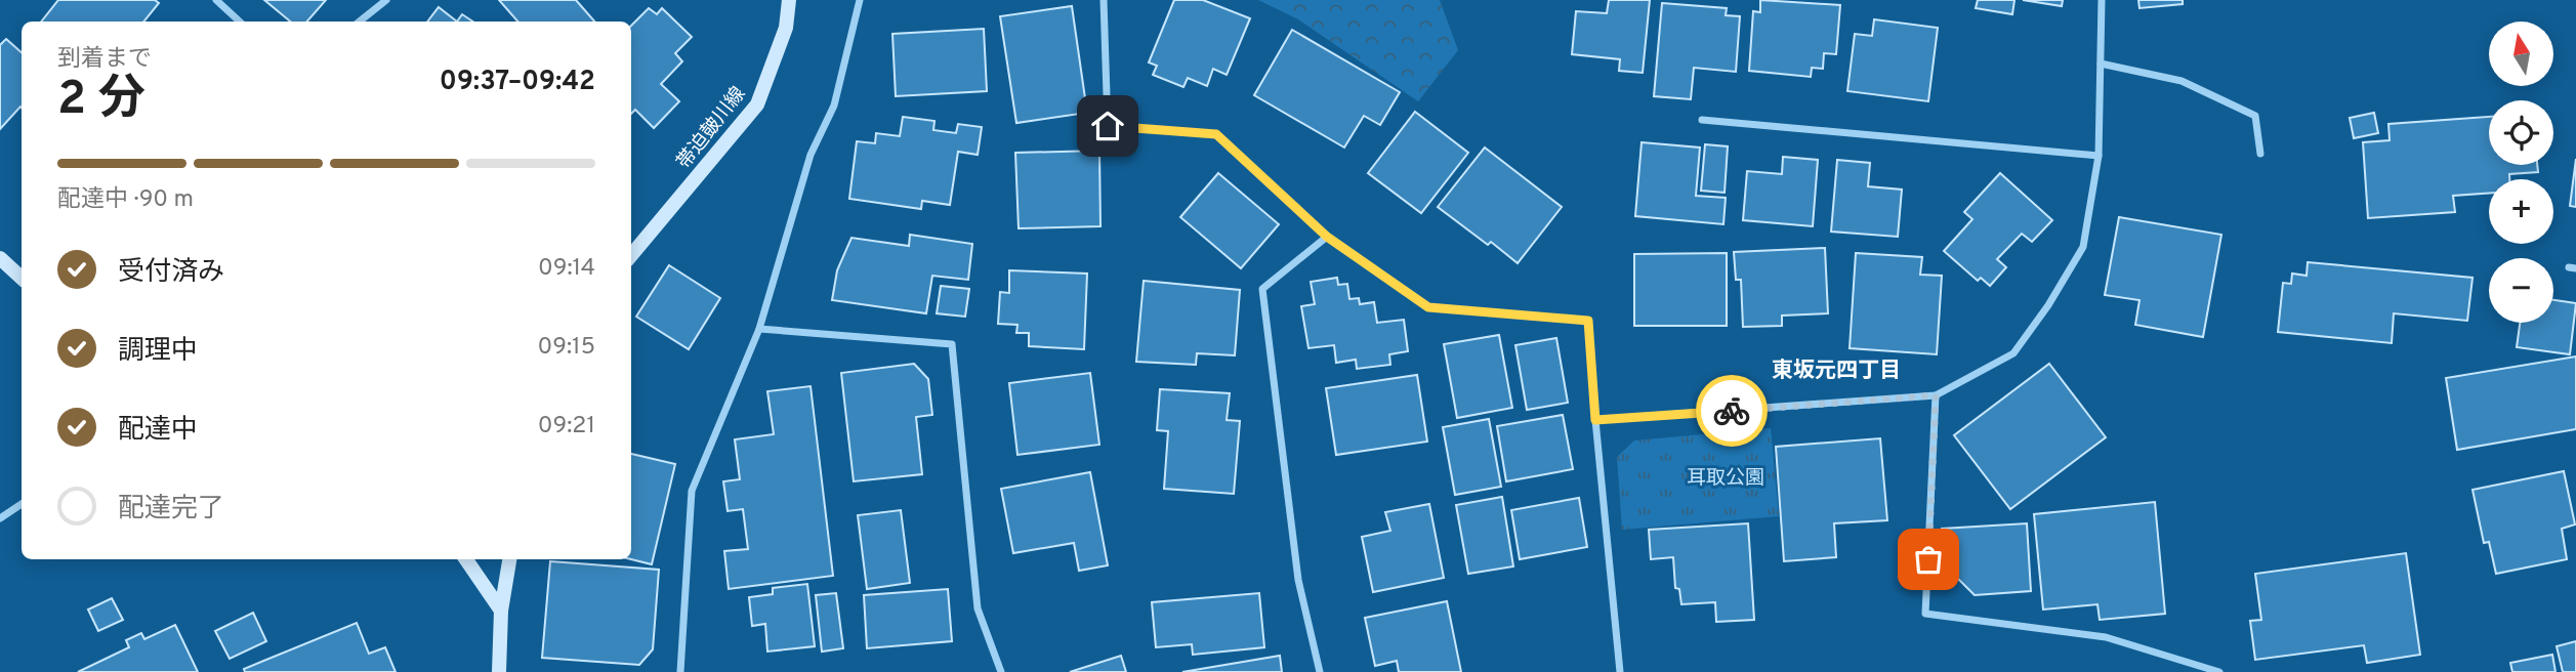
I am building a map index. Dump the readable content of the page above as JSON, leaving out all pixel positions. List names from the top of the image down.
{
  "streets": {
    "street": ["帯迫皷川線"]
  },
  "districts": ["東坂元四丁目"],
  "parks": ["耳取公園"],
  "north": "top",
  "page": {
    "map_buttons": ["+", "−"],
    "heading": ["2 分", "到着まで", "09:37–09:42"],
    "bar": "配達中 · 90 m",
    "list": [
      ["受付済み", "09:14"],
      ["調理中", "09:15"],
      ["配達中", "09:21"],
      "配達完了"
    ]
  }
}
